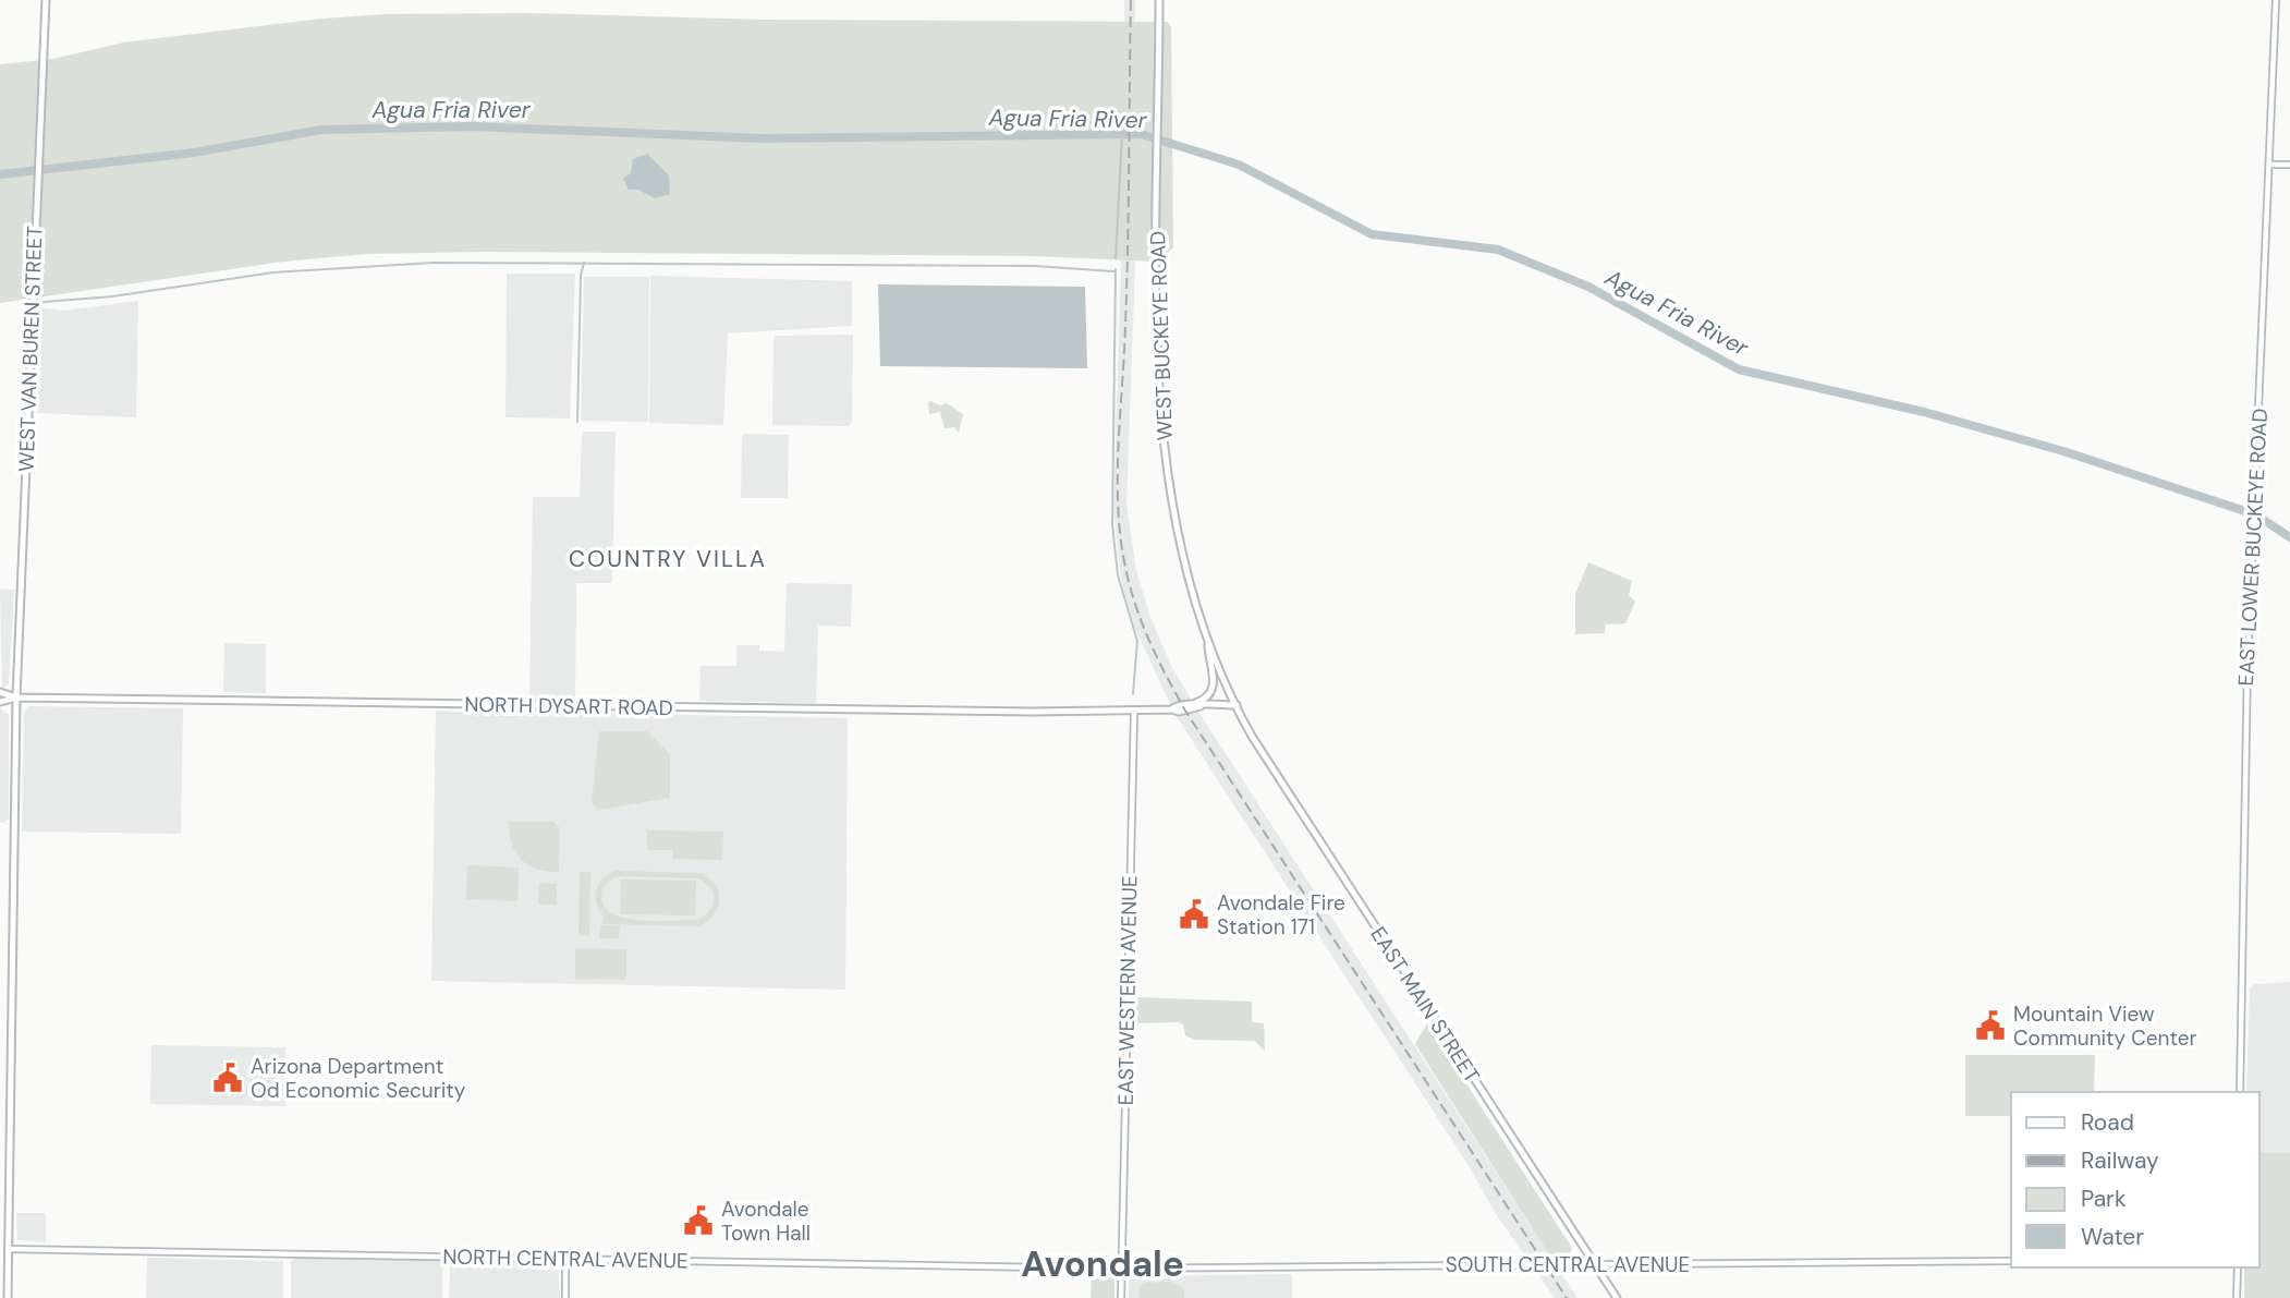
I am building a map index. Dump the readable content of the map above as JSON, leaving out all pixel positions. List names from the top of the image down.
{
  "streets": {
    "main road": [
      "WEST BUCKEYE ROAD",
      "WEST VAN BUREN STREET",
      "NORTH DYSART ROAD",
      "EAST MAIN STREET"
    ],
    "street": [
      "EAST LOWER BUCKEYE ROAD",
      "EAST WESTERN AVENUE",
      "NORTH CENTRAL AVENUE",
      "SOUTH CENTRAL AVENUE"
    ]
  },
  "crossings": [
    ["WEST BUCKEYE ROAD", "NORTH DYSART ROAD"],
    ["WEST BUCKEYE ROAD", "EAST MAIN STREET"],
    ["WEST VAN BUREN STREET", "NORTH DYSART ROAD"],
    ["WEST VAN BUREN STREET", "NORTH CENTRAL AVENUE"],
    ["NORTH DYSART ROAD", "EAST WESTERN AVENUE"],
    ["NORTH DYSART ROAD", "EAST MAIN STREET"],
    ["EAST WESTERN AVENUE", "NORTH CENTRAL AVENUE"],
    ["EAST WESTERN AVENUE", "SOUTH CENTRAL AVENUE"],
    ["EAST MAIN STREET", "SOUTH CENTRAL AVENUE"],
    ["NORTH CENTRAL AVENUE", "SOUTH CENTRAL AVENUE"]
  ],
  "districts": ["COUNTRY VILLA", "Avondale"],
  "water": ["Agua Fria River"],
  "places": {
    "public building": [
      "Avondale Fire Station 171",
      "Mountain View Community Center",
      "Arizona Department Od Economic Security",
      "Avondale Town Hall"
    ]
  },
  "legend": [
    "Road",
    "Railway",
    "Park",
    "Water"
  ]
}
